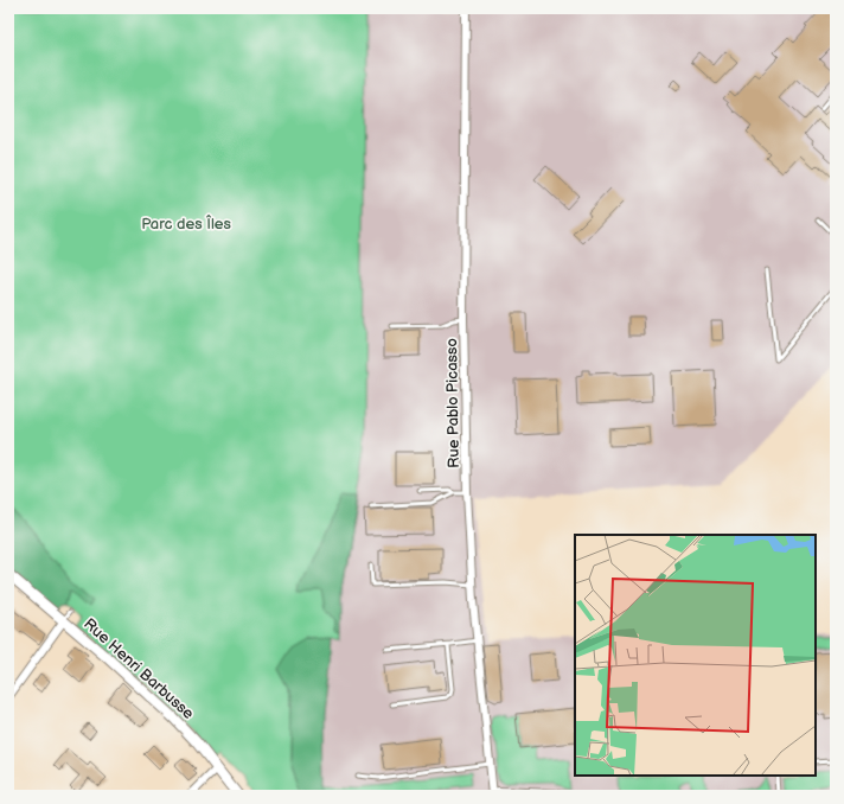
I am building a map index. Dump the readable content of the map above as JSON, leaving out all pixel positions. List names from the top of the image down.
{
  "streets": {
    "street": ["Rue Pablo Picasso", "Rue Henri Barbusse"]
  },
  "parks": ["Parc des Îles"]
}
